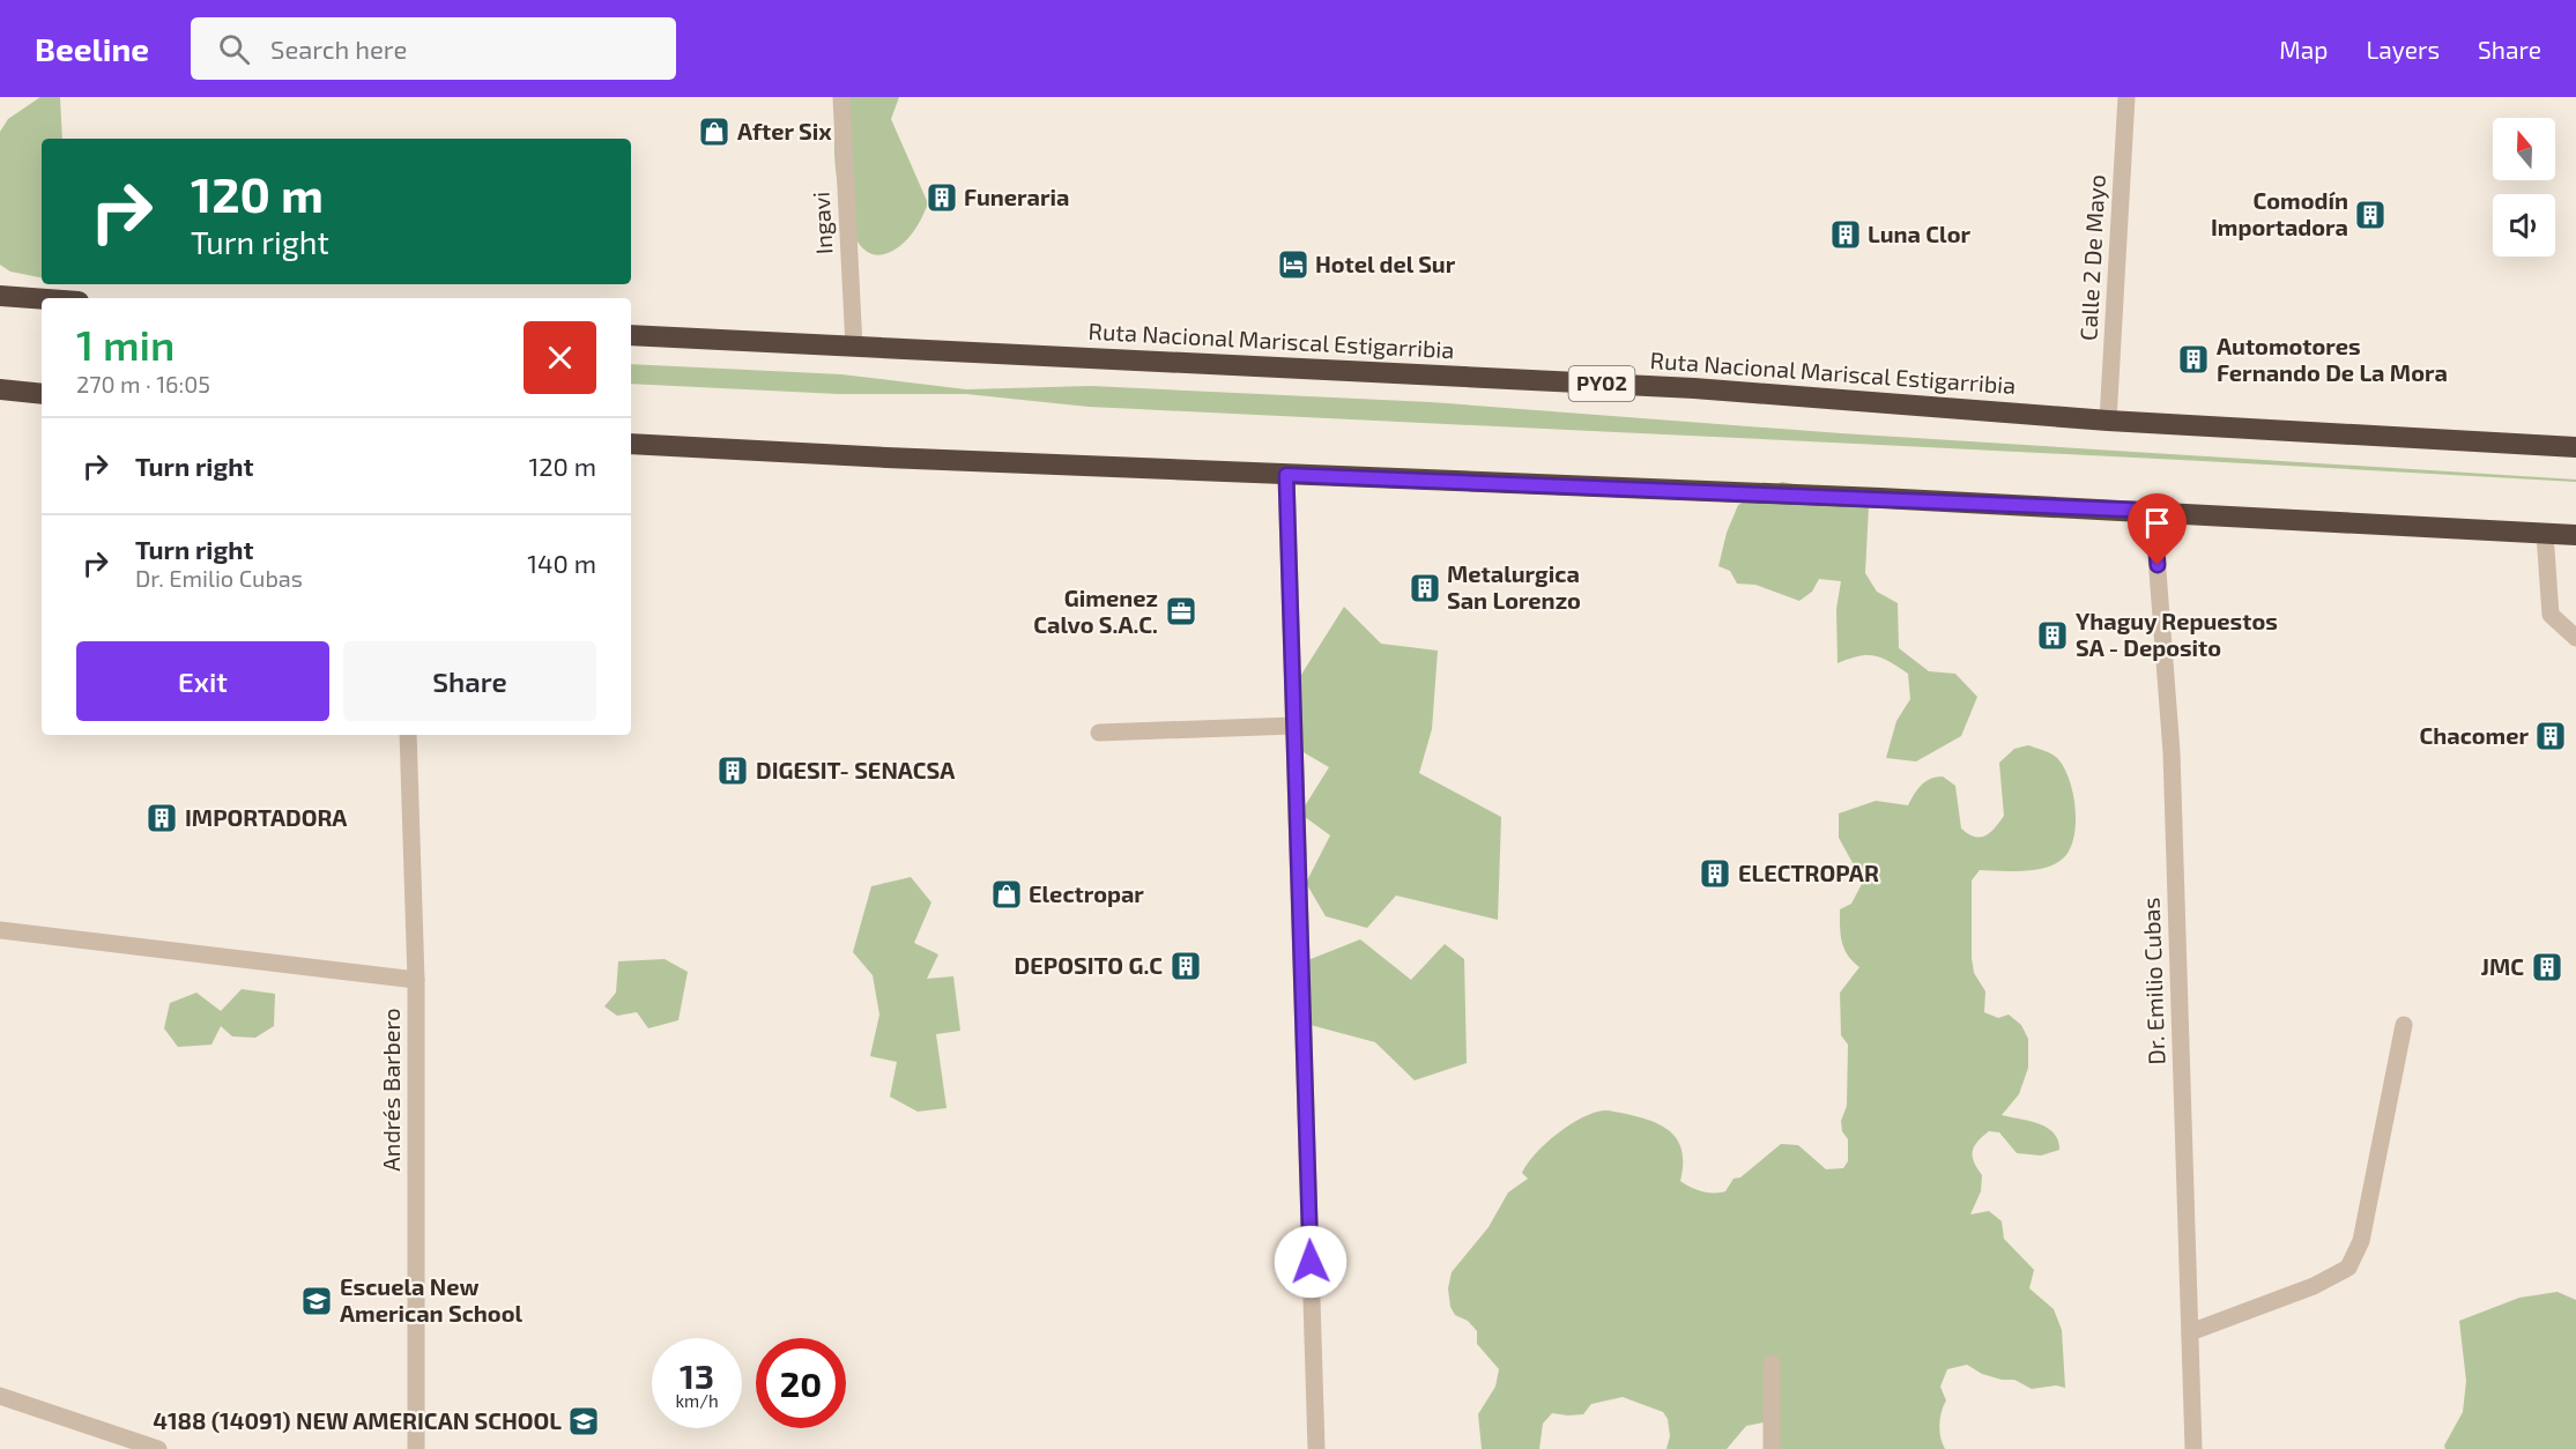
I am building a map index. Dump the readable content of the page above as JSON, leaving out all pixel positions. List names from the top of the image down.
{
  "streets": {
    "highway": ["Ruta Nacional Mariscal Estigarribia", "PY02"],
    "street": [
      "Ingavi",
      "Calle 2 De Mayo",
      "Dr. Emilio Cubas",
      "Andrés Barbero"
    ]
  },
  "crossings": [
    ["Ingavi", "Ruta Nacional Mariscal Estigarribia"],
    ["Calle 2 De Mayo", "Ruta Nacional Mariscal Estigarribia"]
  ],
  "places": {
    "shop": ["After Six", "Electropar"],
    "building": [
      "Funeraria",
      "Comodín Importadora",
      "Luna Clor",
      "Automotores Fernando De La Mora",
      "Metalurgica San Lorenzo",
      "Yhaguy Repuestos SA - Deposito",
      "Chacomer",
      "DIGESIT- SENACSA",
      "IMPORTADORA",
      "ELECTROPAR",
      "DEPOSITO G.C",
      "JMC"
    ],
    "hotel": ["Hotel del Sur"],
    "office": ["Gimenez Calvo S.A.C."],
    "school or university": ["Escuela New American School", "4188 (14091) NEW AMERICAN SCHOOL"]
  },
  "north": "top",
  "page": {
    "header": "Beeline",
    "search": "Search here",
    "nav": ["Map", "Layers", "Share"],
    "turn": ["120 m", "Turn right"],
    "heading": ["1 min", "270 m · 16:05"],
    "list": [
      {
        "name": "Turn right",
        "value": "120 m"
      },
      {
        "name": "Turn right",
        "note": "Dr. Emilio Cubas",
        "value": "140 m"
      }
    ],
    "buttons": ["Exit", "Share"],
    "speed": "13 km/h",
    "limit": "20"
  }
}
